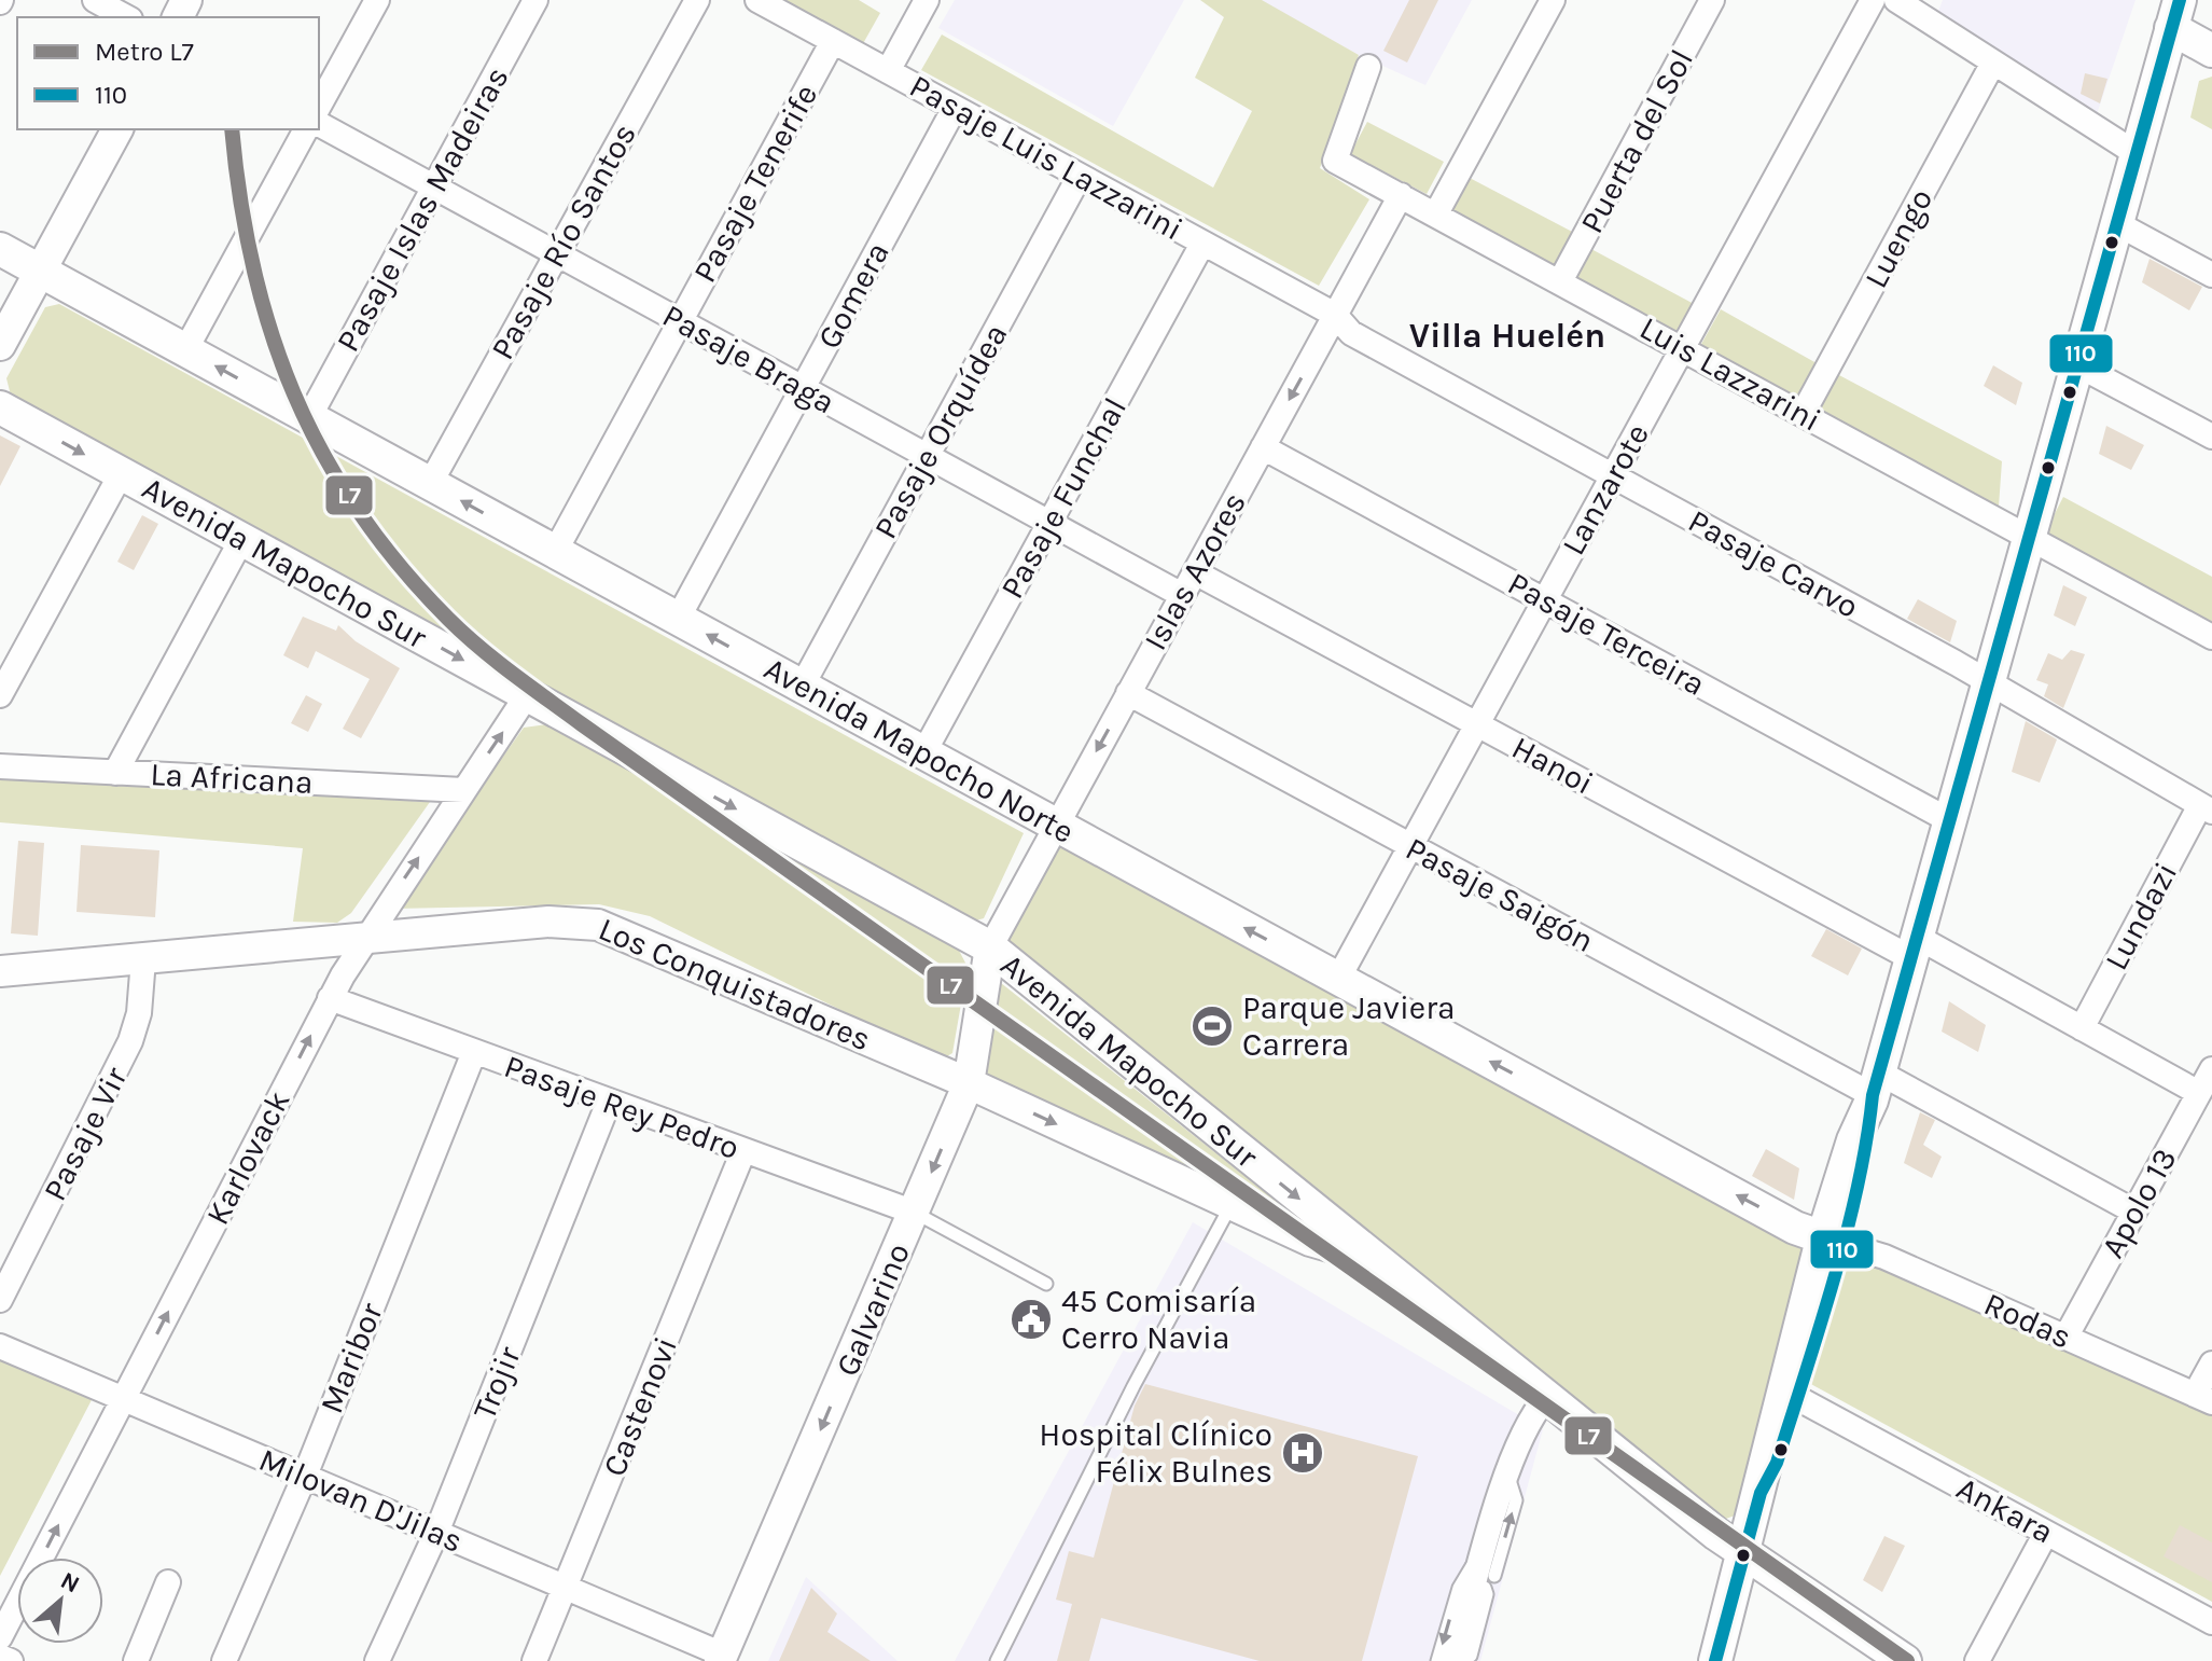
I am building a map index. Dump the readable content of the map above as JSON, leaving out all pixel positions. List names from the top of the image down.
{
  "streets": {
    "main road": ["Avenida Mapocho Sur", "Avenida Mapocho Norte"],
    "street": [
      "Puerta del Sol",
      "Pasaje Luis Lazzarini",
      "Pasaje Tenerife",
      "Pasaje Islas Madeiras",
      "Luengo",
      "Pasaje Río Santos",
      "Gomera",
      "Pasaje Braga",
      "Luis Lazzarini",
      "Pasaje Orquídea",
      "Lanzarote",
      "Pasaje Funchal",
      "Pasaje Carvo",
      "Islas Azores",
      "Pasaje Terceira",
      "Hanoi",
      "La Africana",
      "Pasaje Saigón",
      "Lundazi",
      "Los Conquistadores",
      "Pasaje Rey Pedro",
      "Pasaje Vir",
      "Karlovack",
      "Apolo 13",
      "Galvarino",
      "Rodas",
      "Maribor",
      "Trojir",
      "Castenovi",
      "Milovan D'Jilas",
      "Ankara"
    ]
  },
  "crossings": [
    ["Puerta del Sol", "Luis Lazzarini"],
    ["Pasaje Luis Lazzarini", "Pasaje Tenerife"],
    ["Pasaje Luis Lazzarini", "Gomera"],
    ["Pasaje Luis Lazzarini", "Pasaje Orquídea"],
    ["Pasaje Luis Lazzarini", "Pasaje Funchal"],
    ["Pasaje Luis Lazzarini", "Pasaje Carvo"],
    ["Pasaje Luis Lazzarini", "Islas Azores"],
    ["Pasaje Tenerife", "Pasaje Braga"],
    ["Pasaje Tenerife", "Avenida Mapocho Norte"],
    ["Pasaje Islas Madeiras", "Pasaje Braga"],
    ["Pasaje Islas Madeiras", "Avenida Mapocho Norte"],
    ["Luengo", "Luis Lazzarini"],
    ["Pasaje Río Santos", "Pasaje Braga"],
    ["Pasaje Río Santos", "Avenida Mapocho Norte"],
    ["Gomera", "Pasaje Braga"],
    ["Gomera", "Avenida Mapocho Norte"],
    ["Pasaje Braga", "Pasaje Orquídea"],
    ["Pasaje Braga", "Pasaje Funchal"],
    ["Pasaje Braga", "Islas Azores"],
    ["Luis Lazzarini", "Lanzarote"],
    ["Luis Lazzarini", "Islas Azores"],
    ["Pasaje Orquídea", "Avenida Mapocho Norte"],
    ["Lanzarote", "Pasaje Carvo"],
    ["Lanzarote", "Pasaje Terceira"],
    ["Lanzarote", "Avenida Mapocho Norte"],
    ["Lanzarote", "Hanoi"],
    ["Lanzarote", "Pasaje Saigón"],
    ["Pasaje Funchal", "Avenida Mapocho Norte"],
    ["Avenida Mapocho Sur", "Islas Azores"],
    ["Avenida Mapocho Sur", "Los Conquistadores"],
    ["Avenida Mapocho Sur", "Karlovack"],
    ["Avenida Mapocho Sur", "Galvarino"],
    ["Pasaje Carvo", "Islas Azores"],
    ["Pasaje Carvo", "Lundazi"],
    ["Islas Azores", "Pasaje Terceira"],
    ["Islas Azores", "Avenida Mapocho Norte"],
    ["Islas Azores", "Hanoi"],
    ["Islas Azores", "Pasaje Saigón"],
    ["Islas Azores", "Galvarino"],
    ["Avenida Mapocho Norte", "Rodas"],
    ["Hanoi", "Lundazi"],
    ["Hanoi", "Apolo 13"],
    ["La Africana", "Karlovack"],
    ["Pasaje Saigón", "Apolo 13"],
    ["Los Conquistadores", "Pasaje Vir"],
    ["Los Conquistadores", "Karlovack"],
    ["Los Conquistadores", "Galvarino"],
    ["Pasaje Rey Pedro", "Karlovack"],
    ["Pasaje Rey Pedro", "Galvarino"],
    ["Pasaje Rey Pedro", "Maribor"],
    ["Pasaje Rey Pedro", "Trojir"],
    ["Pasaje Rey Pedro", "Castenovi"],
    ["Karlovack", "Milovan D'Jilas"],
    ["Apolo 13", "Rodas"],
    ["Galvarino", "Milovan D'Jilas"],
    ["Maribor", "Milovan D'Jilas"],
    ["Trojir", "Milovan D'Jilas"],
    ["Castenovi", "Milovan D'Jilas"]
  ],
  "one_way": [
    "Avenida Mapocho Sur",
    "Islas Azores",
    "Avenida Mapocho Norte",
    "Karlovack",
    "Galvarino"
  ],
  "districts": ["Villa Huelén"],
  "places": {
    "sports": ["Parque Javiera Carrera"],
    "public building": ["45 Comisaría Cerro Navia"],
    "hospital": ["Hospital Clínico Félix Bulnes"]
  },
  "lines": ["transit line 110", "metro line L7"],
  "legend": ["Metro L7", "110"],
  "north": "top right"
}
